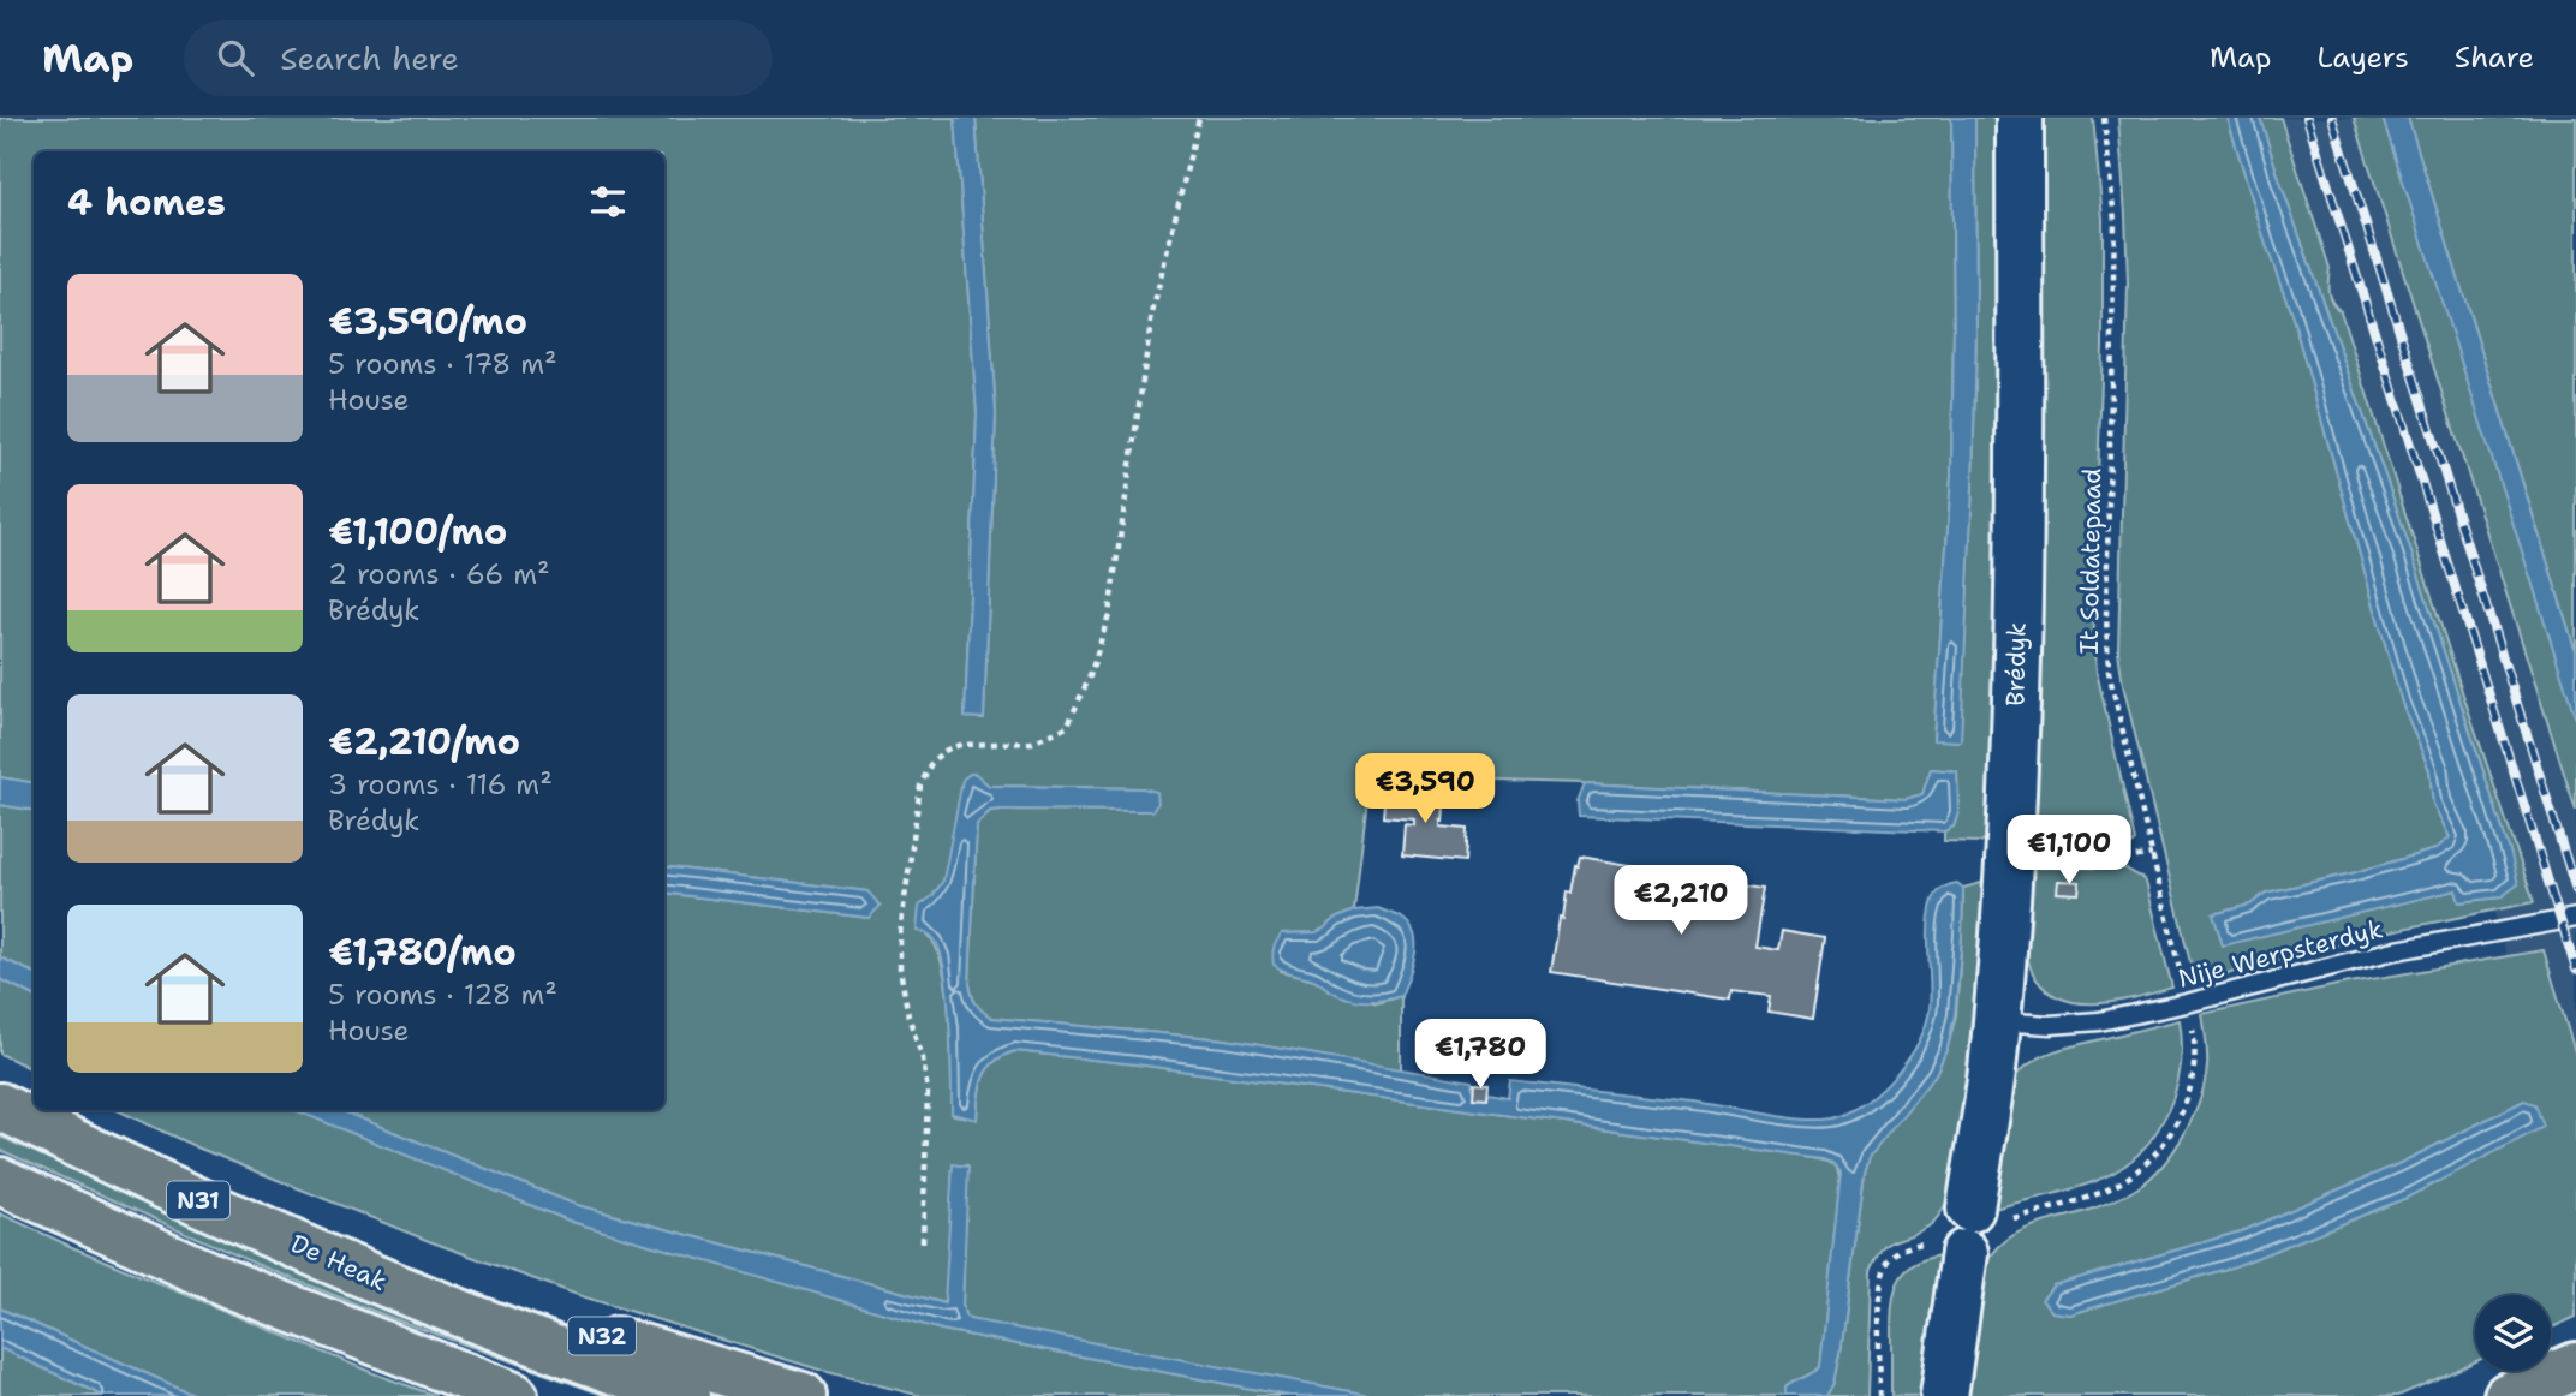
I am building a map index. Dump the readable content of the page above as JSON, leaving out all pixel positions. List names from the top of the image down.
{
  "streets": {
    "highway": ["N31", "De Heak", "N32"],
    "street": ["Brédyk"],
    "lane": ["Nije Werpsterdyk"],
    "path": ["It Soldatepaad"]
  },
  "crossings": [
    ["It Soldatepaad", "Brédyk"],
    ["It Soldatepaad", "Nije Werpsterdyk"],
    ["Brédyk", "Nije Werpsterdyk"],
    ["De Heak", "N32"]
  ],
  "page": {
    "header": "Map",
    "search": "Search here",
    "nav": ["Map", "Layers", "Share"],
    "heading": "4 homes",
    "list": [
      {
        "name": "€3,590/mo",
        "note": "5 rooms · 178 m² · House"
      },
      {
        "name": "€1,100/mo",
        "note": "2 rooms · 66 m² · Brédyk"
      },
      {
        "name": "€2,210/mo",
        "note": "3 rooms · 116 m² · Brédyk"
      },
      {
        "name": "€1,780/mo",
        "note": "5 rooms · 128 m² · House"
      }
    ],
    "price": [
      "€3,590",
      "€1,100",
      "€2,210",
      "€1,780"
    ]
  }
}
